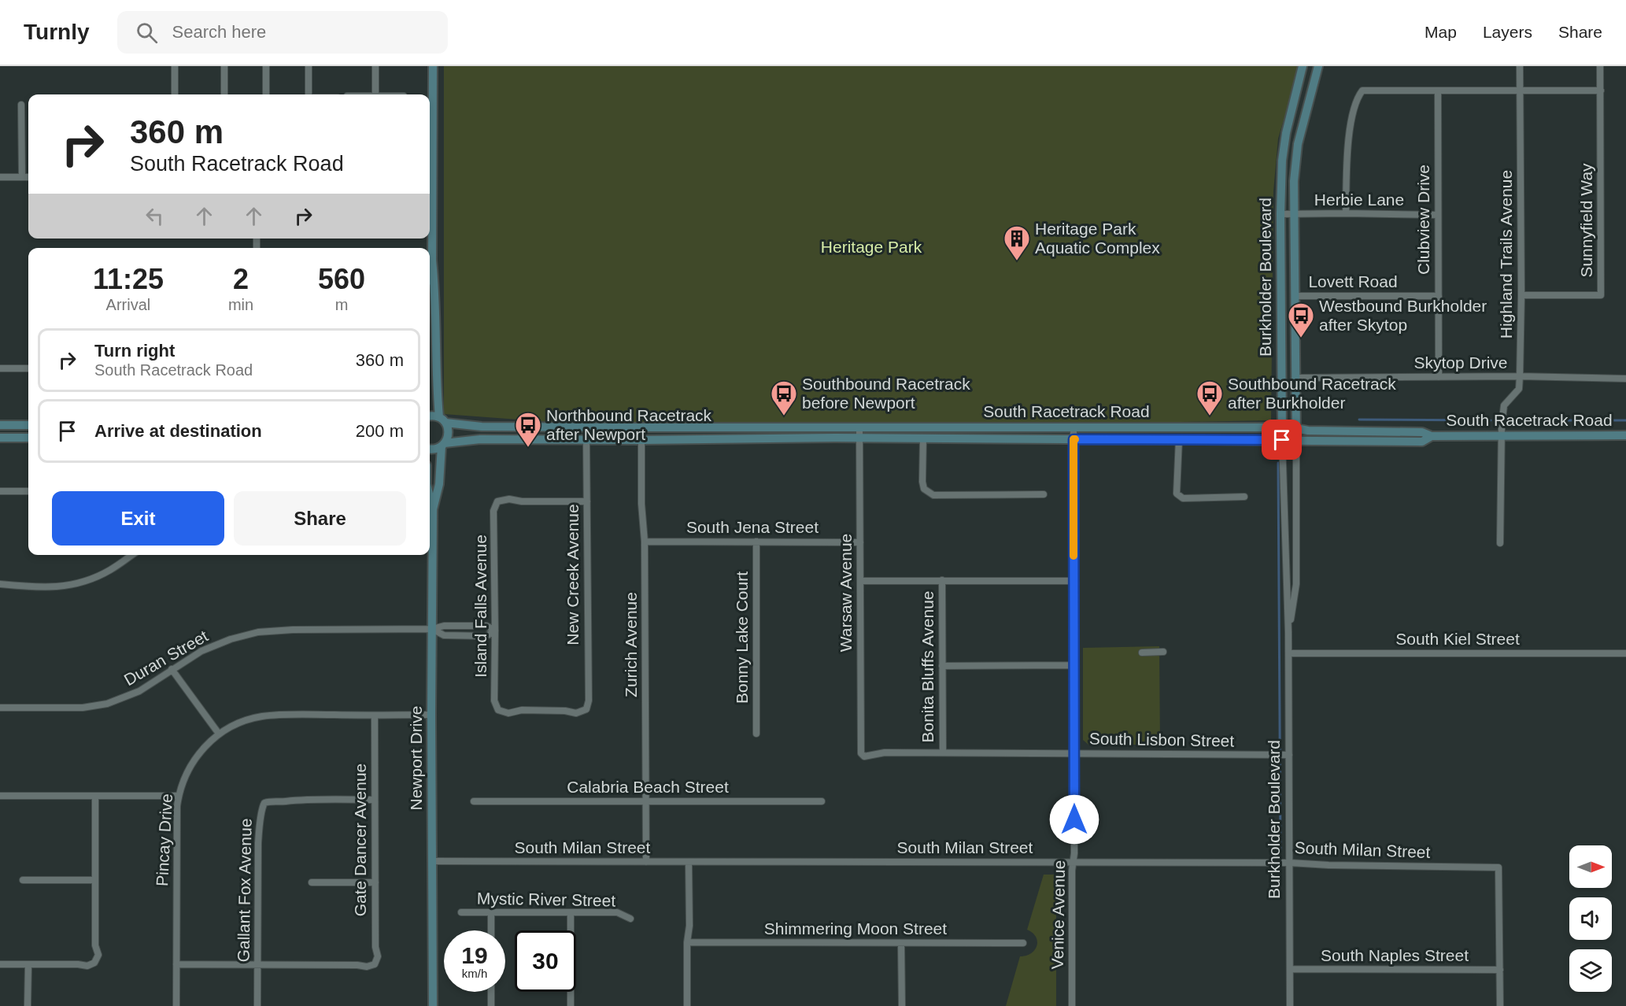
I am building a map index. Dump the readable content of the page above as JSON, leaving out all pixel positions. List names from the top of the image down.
{
  "streets": {
    "main road": ["Burkholder Boulevard", "South Racetrack Road", "Newport Drive"],
    "street": [
      "Herbie Lane",
      "Clubview Drive",
      "Sunnyfield Way",
      "Highland Trails Avenue",
      "Lovett Road",
      "Skytop Drive",
      "South Jena Street",
      "New Creek Avenue",
      "Warsaw Avenue",
      "Island Falls Avenue",
      "Bonny Lake Court",
      "South Kiel Street",
      "Zurich Avenue",
      "Duran Street",
      "Bonita Bluffs Avenue",
      "South Lisbon Street",
      "Calabria Beach Street",
      "Pincay Drive",
      "Gate Dancer Avenue",
      "South Milan Street",
      "Gallant Fox Avenue",
      "Mystic River Street",
      "Venice Avenue",
      "Shimmering Moon Street",
      "South Naples Street"
    ]
  },
  "crossings": [
    ["Herbie Lane", "Clubview Drive"],
    ["Herbie Lane", "Burkholder Boulevard"],
    ["Clubview Drive", "Lovett Road"],
    ["Clubview Drive", "Skytop Drive"],
    ["Sunnyfield Way", "Highland Trails Avenue"],
    ["Highland Trails Avenue", "Skytop Drive"],
    ["Highland Trails Avenue", "South Racetrack Road"],
    ["Burkholder Boulevard", "Lovett Road"],
    ["Burkholder Boulevard", "Skytop Drive"],
    ["Burkholder Boulevard", "South Racetrack Road"],
    ["Burkholder Boulevard", "South Kiel Street"],
    ["Burkholder Boulevard", "South Lisbon Street"],
    ["Burkholder Boulevard", "South Milan Street"],
    ["Burkholder Boulevard", "South Naples Street"],
    ["South Racetrack Road", "New Creek Avenue"],
    ["South Racetrack Road", "Warsaw Avenue"],
    ["South Racetrack Road", "Zurich Avenue"],
    ["South Racetrack Road", "Newport Drive"],
    ["South Racetrack Road", "Venice Avenue"],
    ["South Jena Street", "Warsaw Avenue"],
    ["South Jena Street", "Bonny Lake Court"],
    ["South Jena Street", "Zurich Avenue"],
    ["New Creek Avenue", "Island Falls Avenue"],
    ["Warsaw Avenue", "South Lisbon Street"],
    ["Zurich Avenue", "Calabria Beach Street"],
    ["Zurich Avenue", "South Milan Street"],
    ["Duran Street", "Newport Drive"],
    ["Bonita Bluffs Avenue", "South Lisbon Street"],
    ["South Lisbon Street", "Venice Avenue"],
    ["Newport Drive", "Pincay Drive"],
    ["Newport Drive", "South Milan Street"],
    ["Pincay Drive", "Gate Dancer Avenue"],
    ["Gate Dancer Avenue", "Gallant Fox Avenue"],
    ["South Milan Street", "Venice Avenue"],
    ["South Milan Street", "South Naples Street"]
  ],
  "parks": ["Heritage Park"],
  "places": {
    "building": ["Heritage Park Aquatic Complex"],
    "bus stop": [
      "Westbound Burkholder after Skytop",
      "Southbound Racetrack before Newport",
      "Southbound Racetrack after Burkholder",
      "Northbound Racetrack after Newport"
    ]
  },
  "north": "right",
  "page": {
    "header": "Turnly",
    "search": "Search here",
    "nav": ["Map", "Layers", "Share"],
    "turn": ["360 m", "South Racetrack Road"],
    "eta": [
      "11:25",
      "Arrival",
      "2",
      "min",
      "560",
      "m"
    ],
    "list": [
      {
        "name": "Turn right",
        "note": "South Racetrack Road",
        "value": "360 m"
      },
      {
        "name": "Arrive at destination",
        "value": "200 m"
      }
    ],
    "buttons": ["Exit", "Share"],
    "speed": "19 km/h",
    "limit": "30"
  }
}
